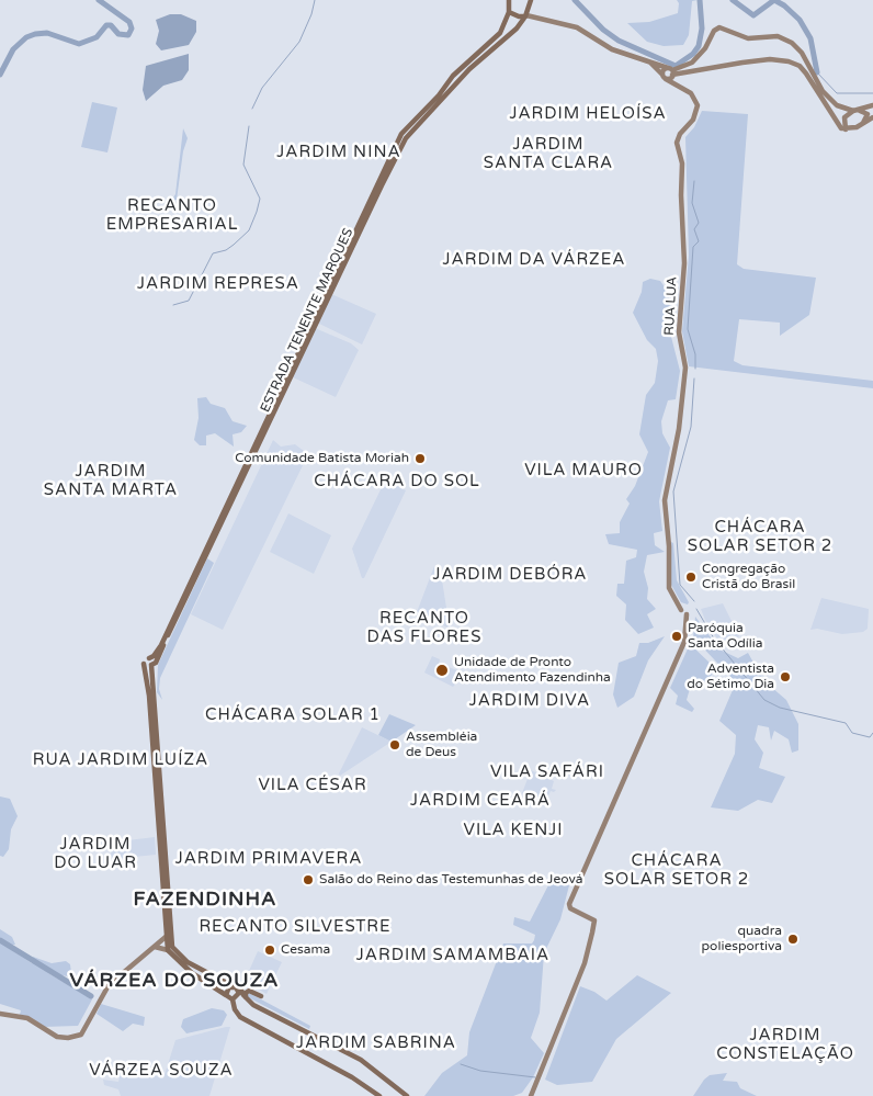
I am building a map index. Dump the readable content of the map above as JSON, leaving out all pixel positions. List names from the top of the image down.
{
  "streets": {
    "main road": ["ESTRADA TENENTE MARQUES"],
    "street": ["RUA LUA"]
  },
  "districts": [
    "JARDIM HELOÍSA",
    "JARDIM SANTA CLARA",
    "JARDIM NINA",
    "RECANTO EMPRESARIAL",
    "JARDIM DA VÁRZEA",
    "JARDIM REPRESA",
    "VILA MAURO",
    "JARDIM SANTA MARTA",
    "CHÁCARA DO SOL",
    "CHÁCARA SOLAR SETOR 2",
    "JARDIM DEBÓRA",
    "RECANTO DAS FLORES",
    "JARDIM DIVA",
    "CHÁCARA SOLAR 1",
    "RUA JARDIM LUÍZA",
    "VILA SAFÁRI",
    "VILA CÉSAR",
    "JARDIM CEARÁ",
    "VILA KENJI",
    "JARDIM DO LUAR",
    "JARDIM PRIMAVERA",
    "CHÁCARA SOLAR SETOR 2",
    "FAZENDINHA",
    "RECANTO SILVESTRE",
    "JARDIM SAMAMBAIA",
    "VÁRZEA DO SOUZA",
    "JARDIM CONSTELAÇÃO",
    "JARDIM SABRINA",
    "VÁRZEA SOUZA"
  ],
  "places": [
    "Comunidade Batista Moriah",
    "Congregação Cristã do Brasil",
    "Paróquia Santa Odília",
    "Unidade de Pronto Atendimento Fazendinha",
    "Adventista do Sétimo Dia",
    "Assembléia de Deus",
    "Salão do Reino das Testemunhas de Jeová",
    "quadra poliesportiva",
    "Cesama"
  ]
}
